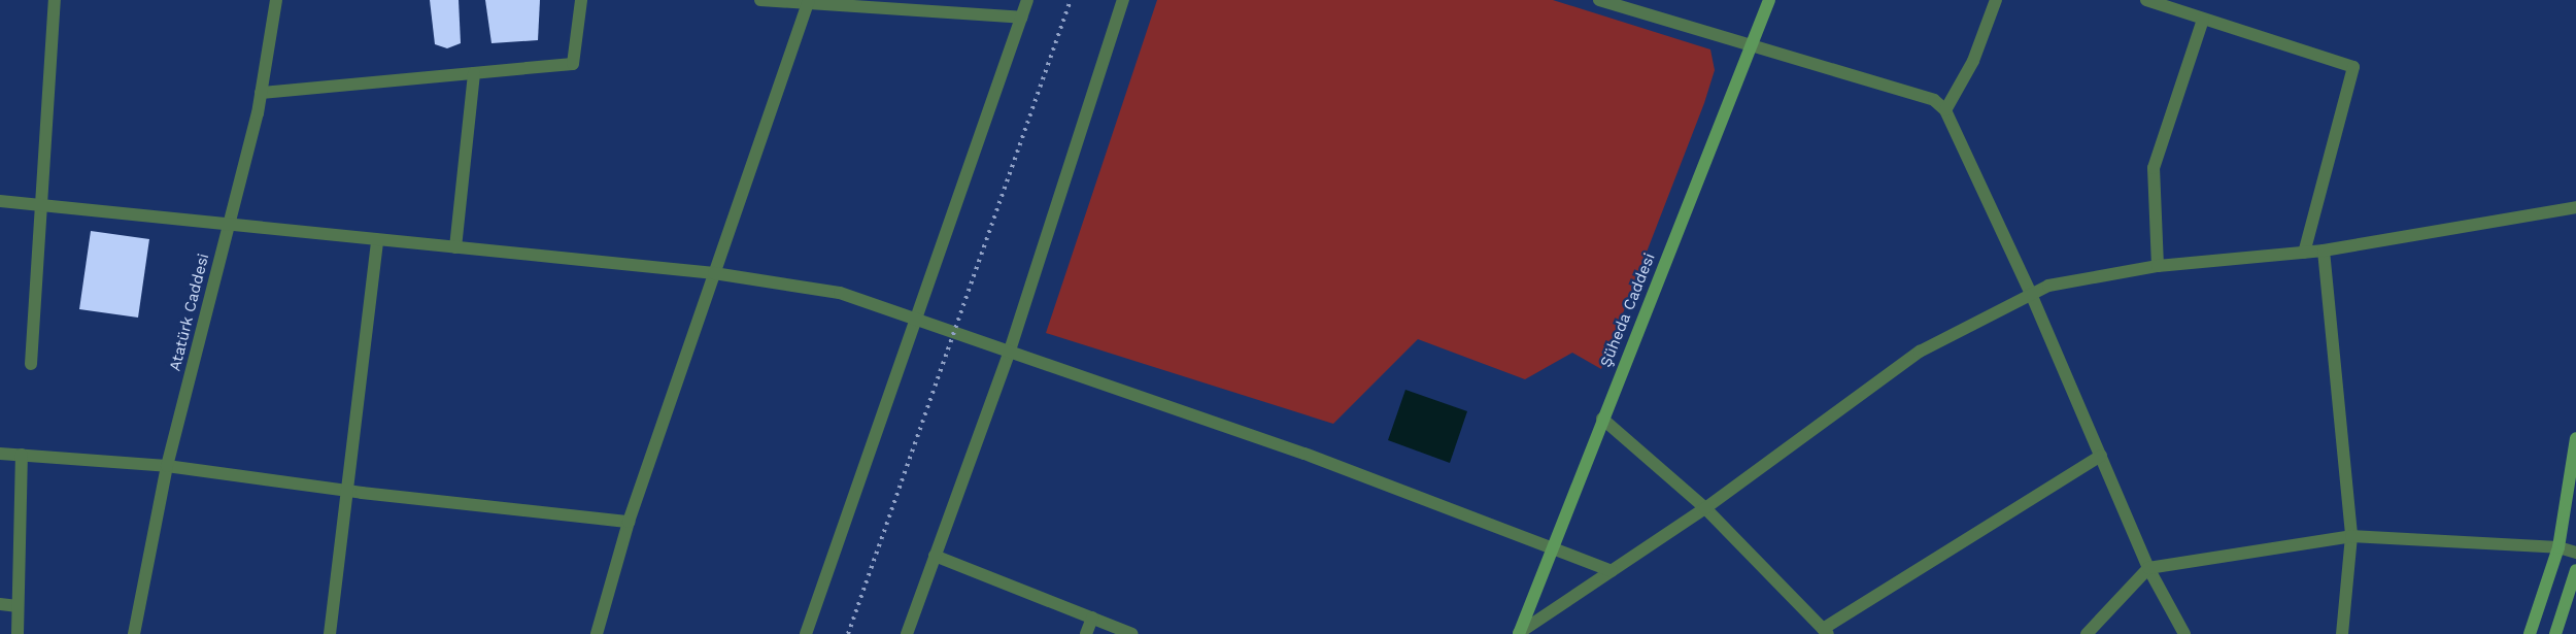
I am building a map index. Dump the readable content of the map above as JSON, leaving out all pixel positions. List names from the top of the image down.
{
  "streets": {
    "main road": ["Şüheda Caddesi"],
    "street": ["Atatürk Caddesi"]
  }
}
